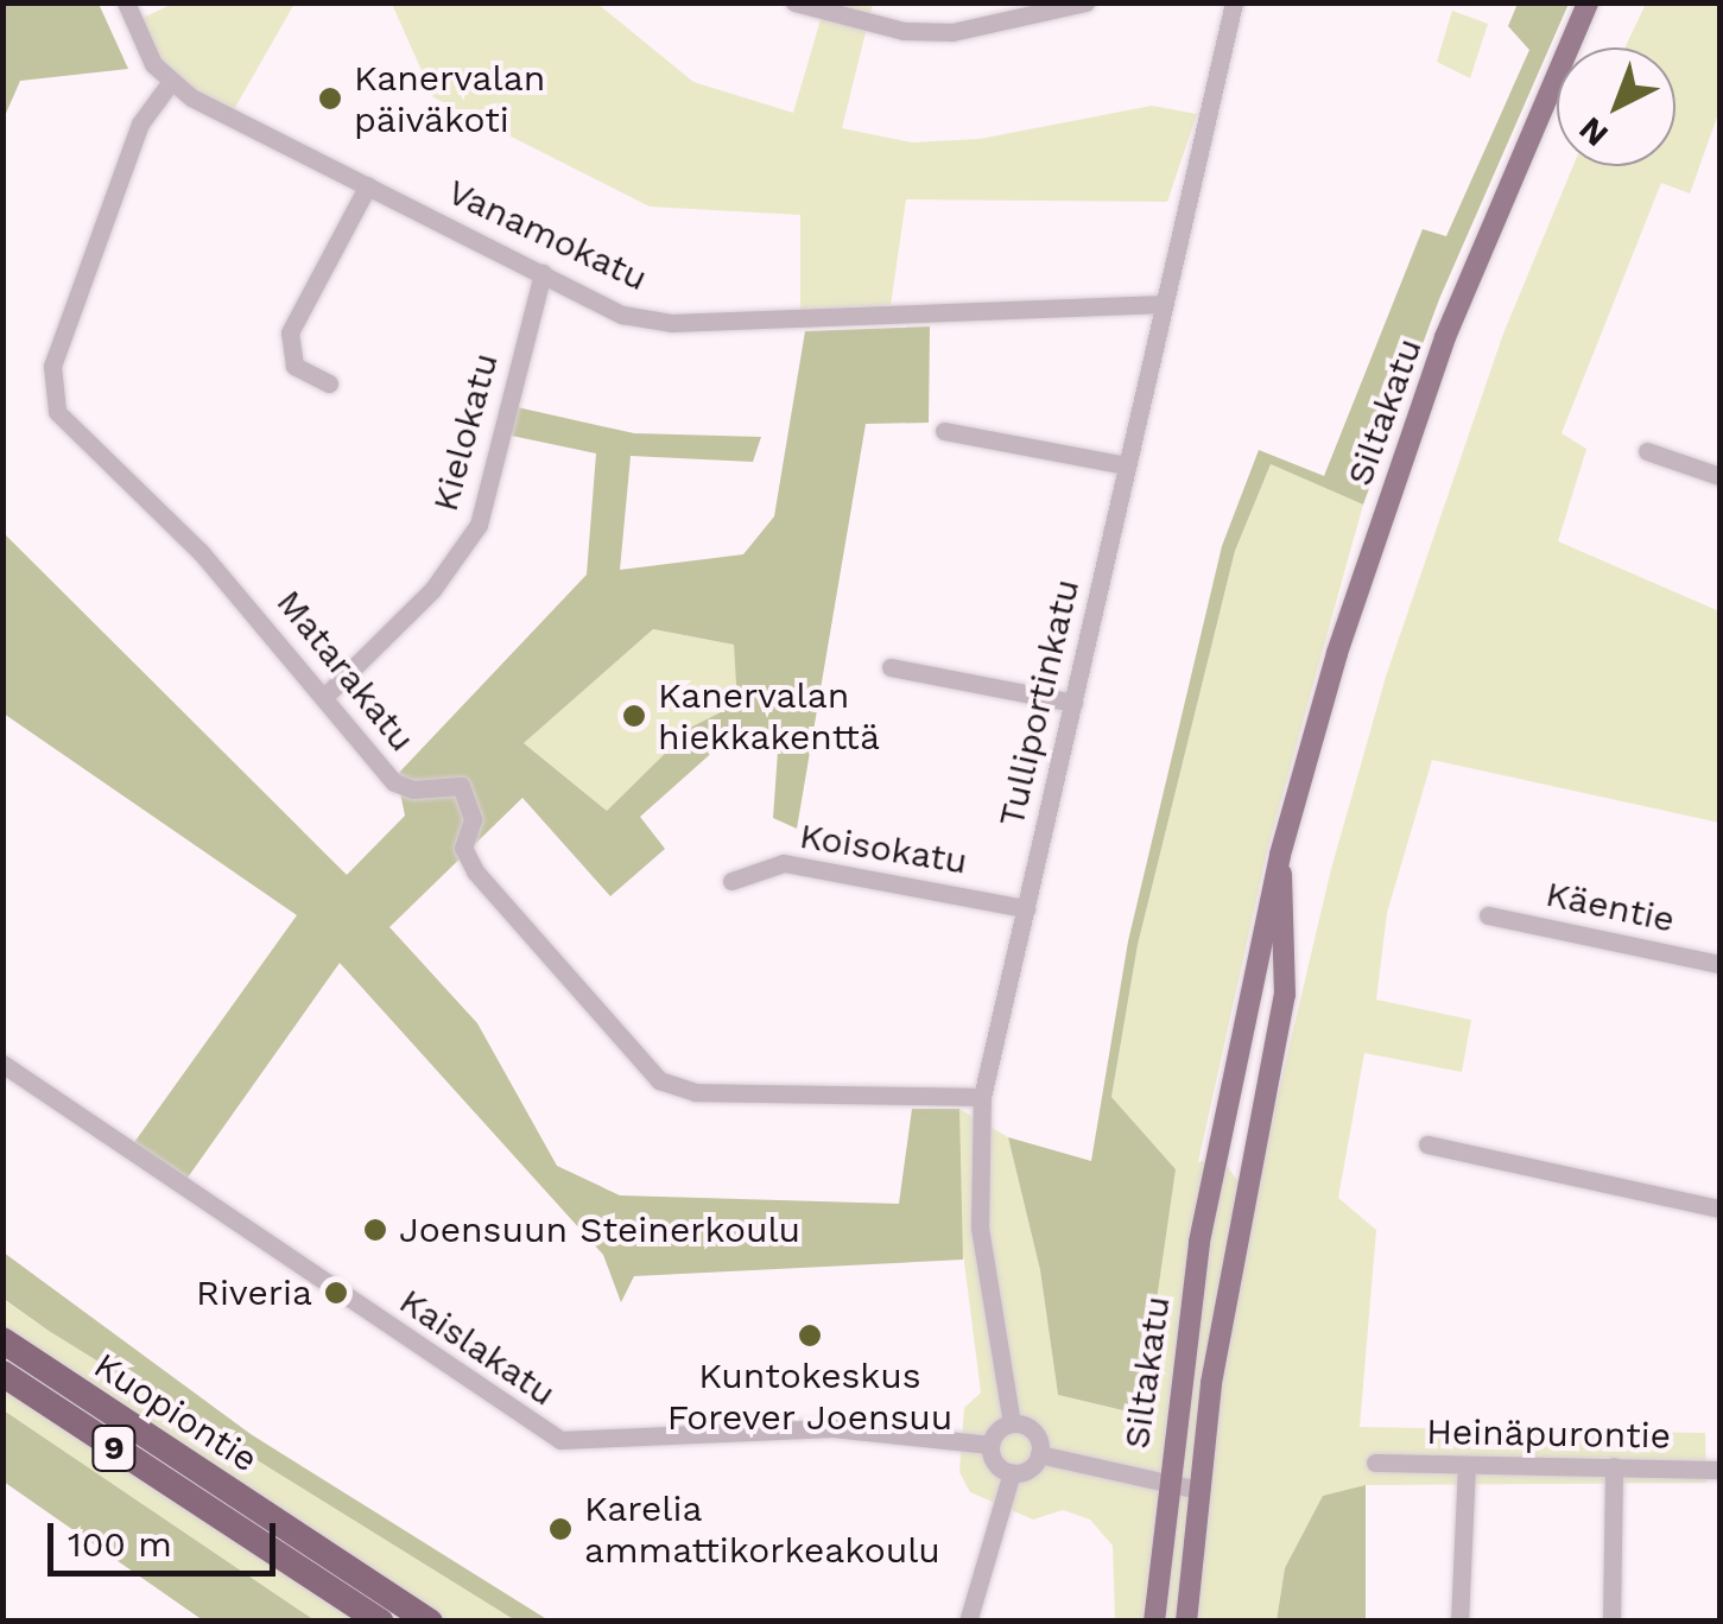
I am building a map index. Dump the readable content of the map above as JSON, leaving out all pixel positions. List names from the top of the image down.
{
  "streets": {
    "highway": ["Kuopiontie", "9"],
    "main road": ["Siltakatu"],
    "street": [
      "Vanamokatu",
      "Kielokatu",
      "Matarakatu",
      "Tulliportinkatu",
      "Koisokatu",
      "Käentie",
      "Kaislakatu",
      "Heinäpurontie"
    ]
  },
  "crossings": [
    ["Vanamokatu", "Kielokatu"],
    ["Vanamokatu", "Matarakatu"],
    ["Vanamokatu", "Tulliportinkatu"],
    ["Kielokatu", "Matarakatu"],
    ["Matarakatu", "Tulliportinkatu"],
    ["Tulliportinkatu", "Koisokatu"],
    ["Tulliportinkatu", "Kaislakatu"]
  ],
  "places": [
    "Kanervalan päiväkoti",
    "Kanervalan hiekkakenttä",
    "Joensuun Steinerkoulu",
    "Riveria",
    "Kuntokeskus Forever Joensuu",
    "Karelia ammattikorkeakoulu"
  ],
  "scale_bar": "100 m",
  "north": "bottom left"
}
